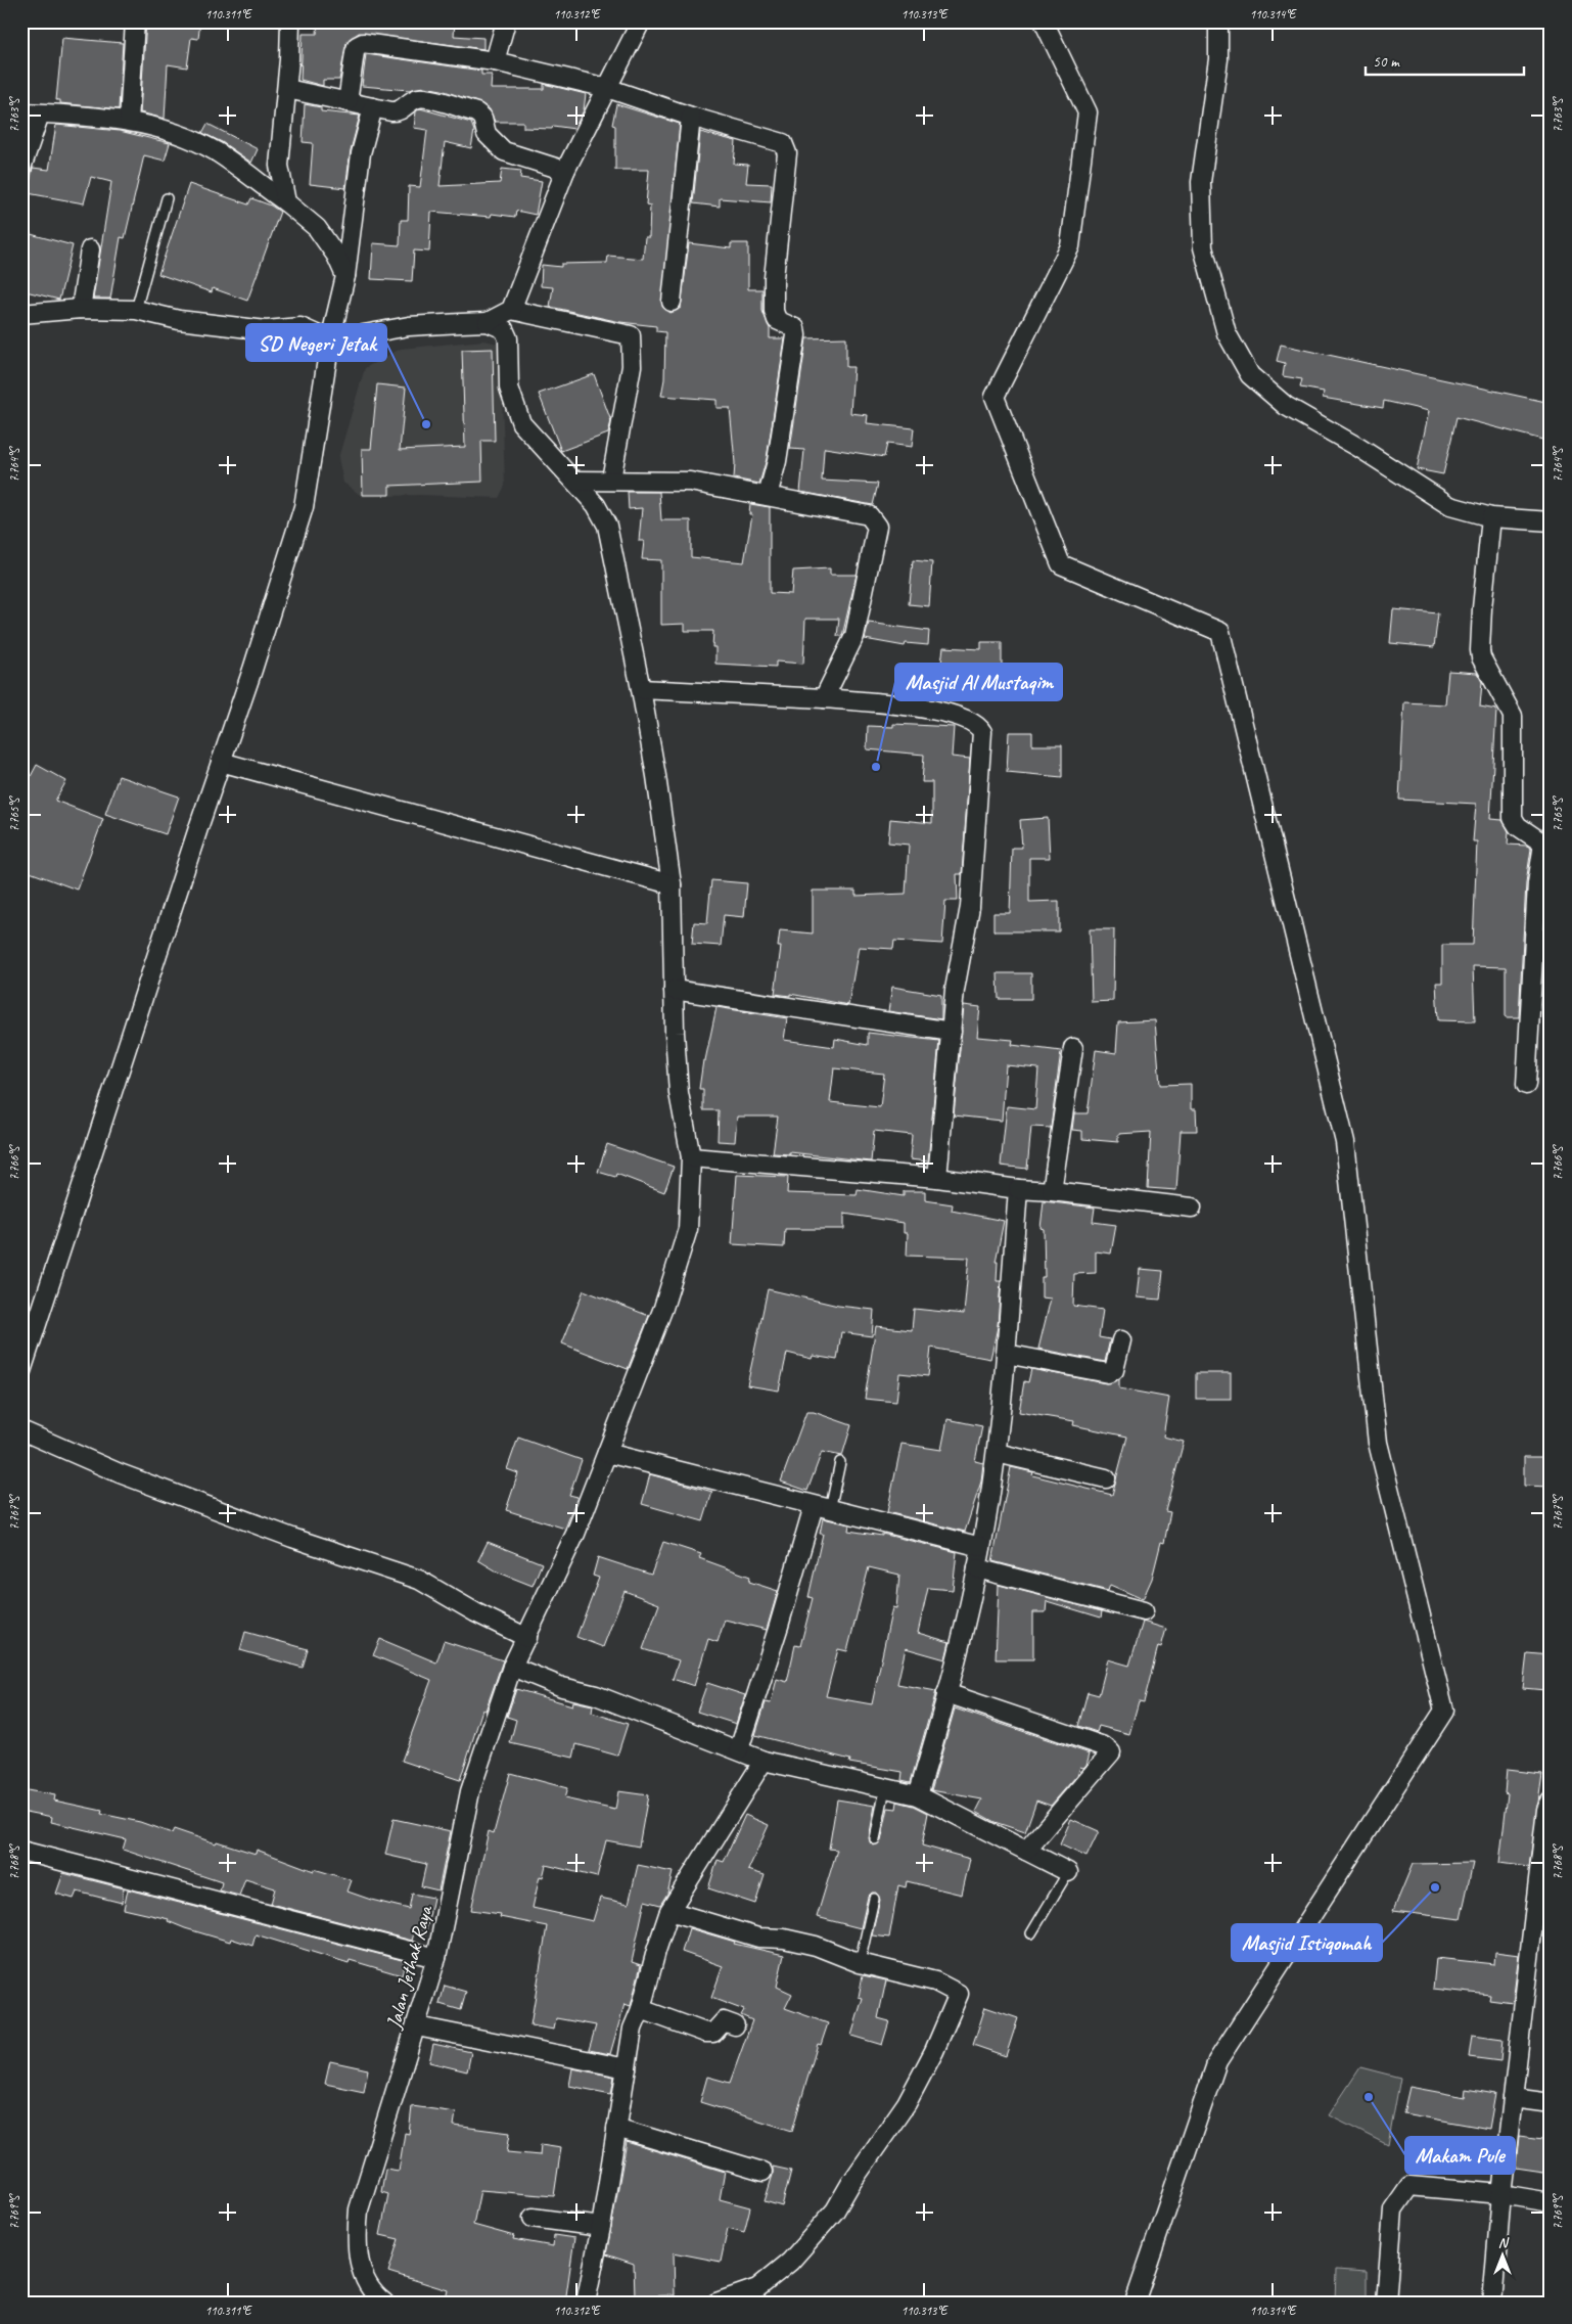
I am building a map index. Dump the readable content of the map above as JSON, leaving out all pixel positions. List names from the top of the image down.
{
  "streets": {
    "street": ["Jalan Jethak Raya"]
  },
  "places": [
    "SD Negeri Jetak",
    "Masjid Al Mustaqim",
    "Masjid Istiqomah",
    "Makam Pule"
  ],
  "scale_bar": "50 m",
  "north": "top",
  "coordinates": [
    "110.311°E",
    "110.312°E",
    "110.313°E",
    "110.314°E",
    "7.763°S",
    "7.764°S",
    "7.765°S",
    "7.766°S",
    "7.767°S",
    "7.768°S",
    "7.769°S"
  ]
}
